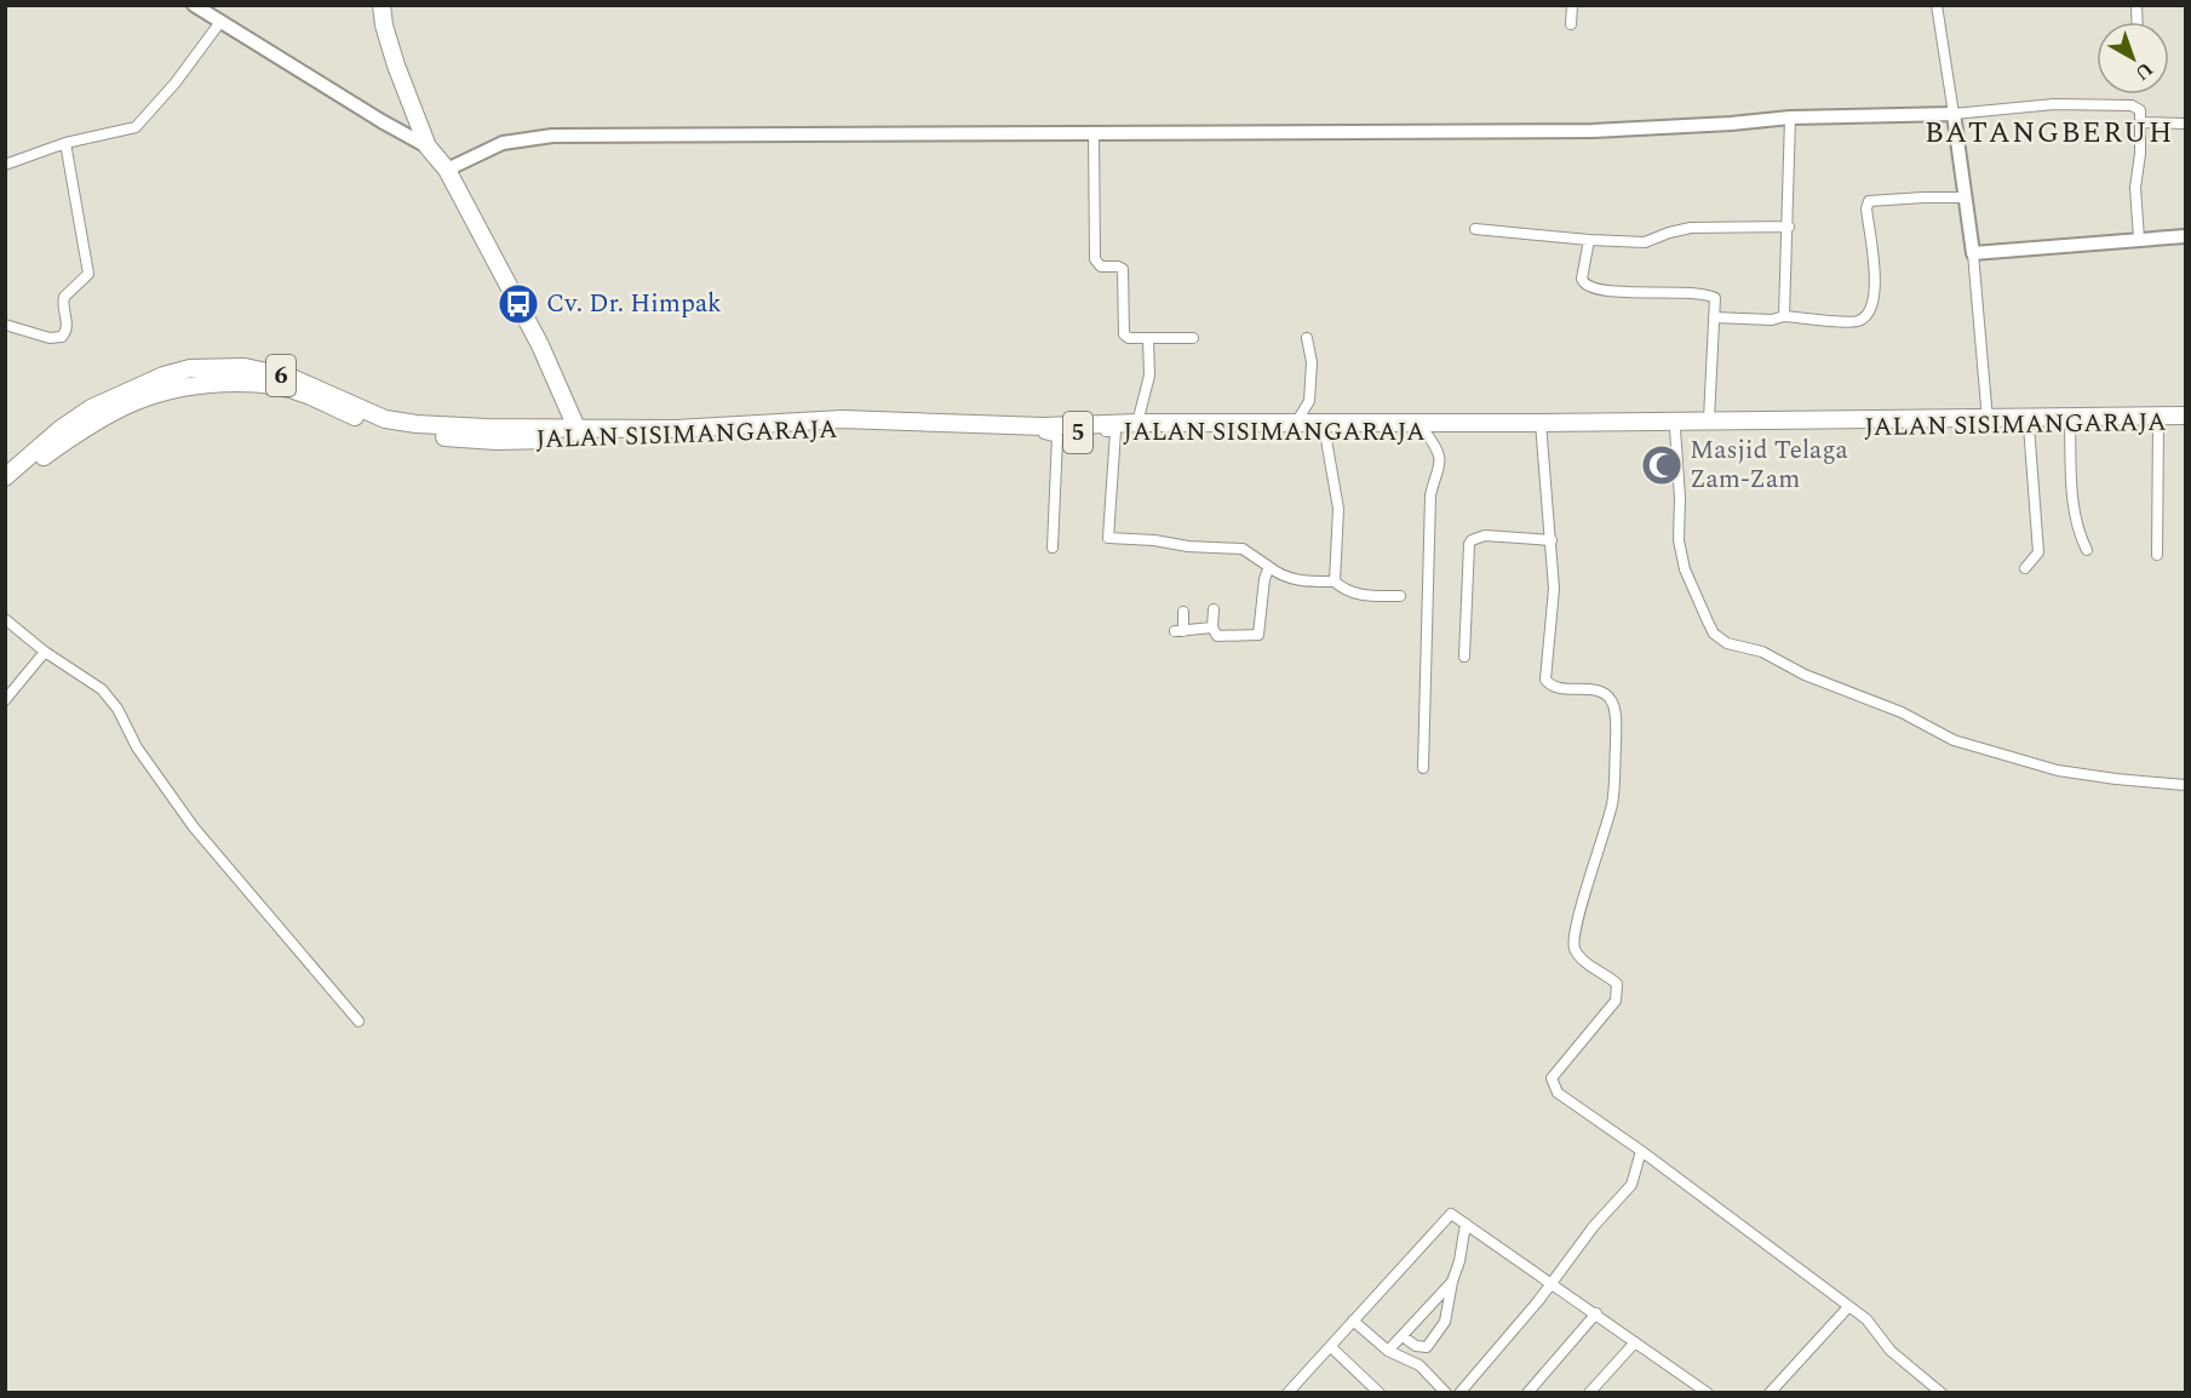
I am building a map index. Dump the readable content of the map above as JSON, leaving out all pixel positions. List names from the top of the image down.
{
  "streets": {
    "highway": ["6", "JALAN SISIMANGARAJA", "5"]
  },
  "crossings": [
    ["6", "JALAN SISIMANGARAJA"]
  ],
  "districts": ["BATANGBERUH"],
  "places": {
    "bus stop": ["Cv. Dr. Himpak"],
    "mosque": ["Masjid Telaga Zam-Zam"]
  },
  "north": "bottom right"
}
